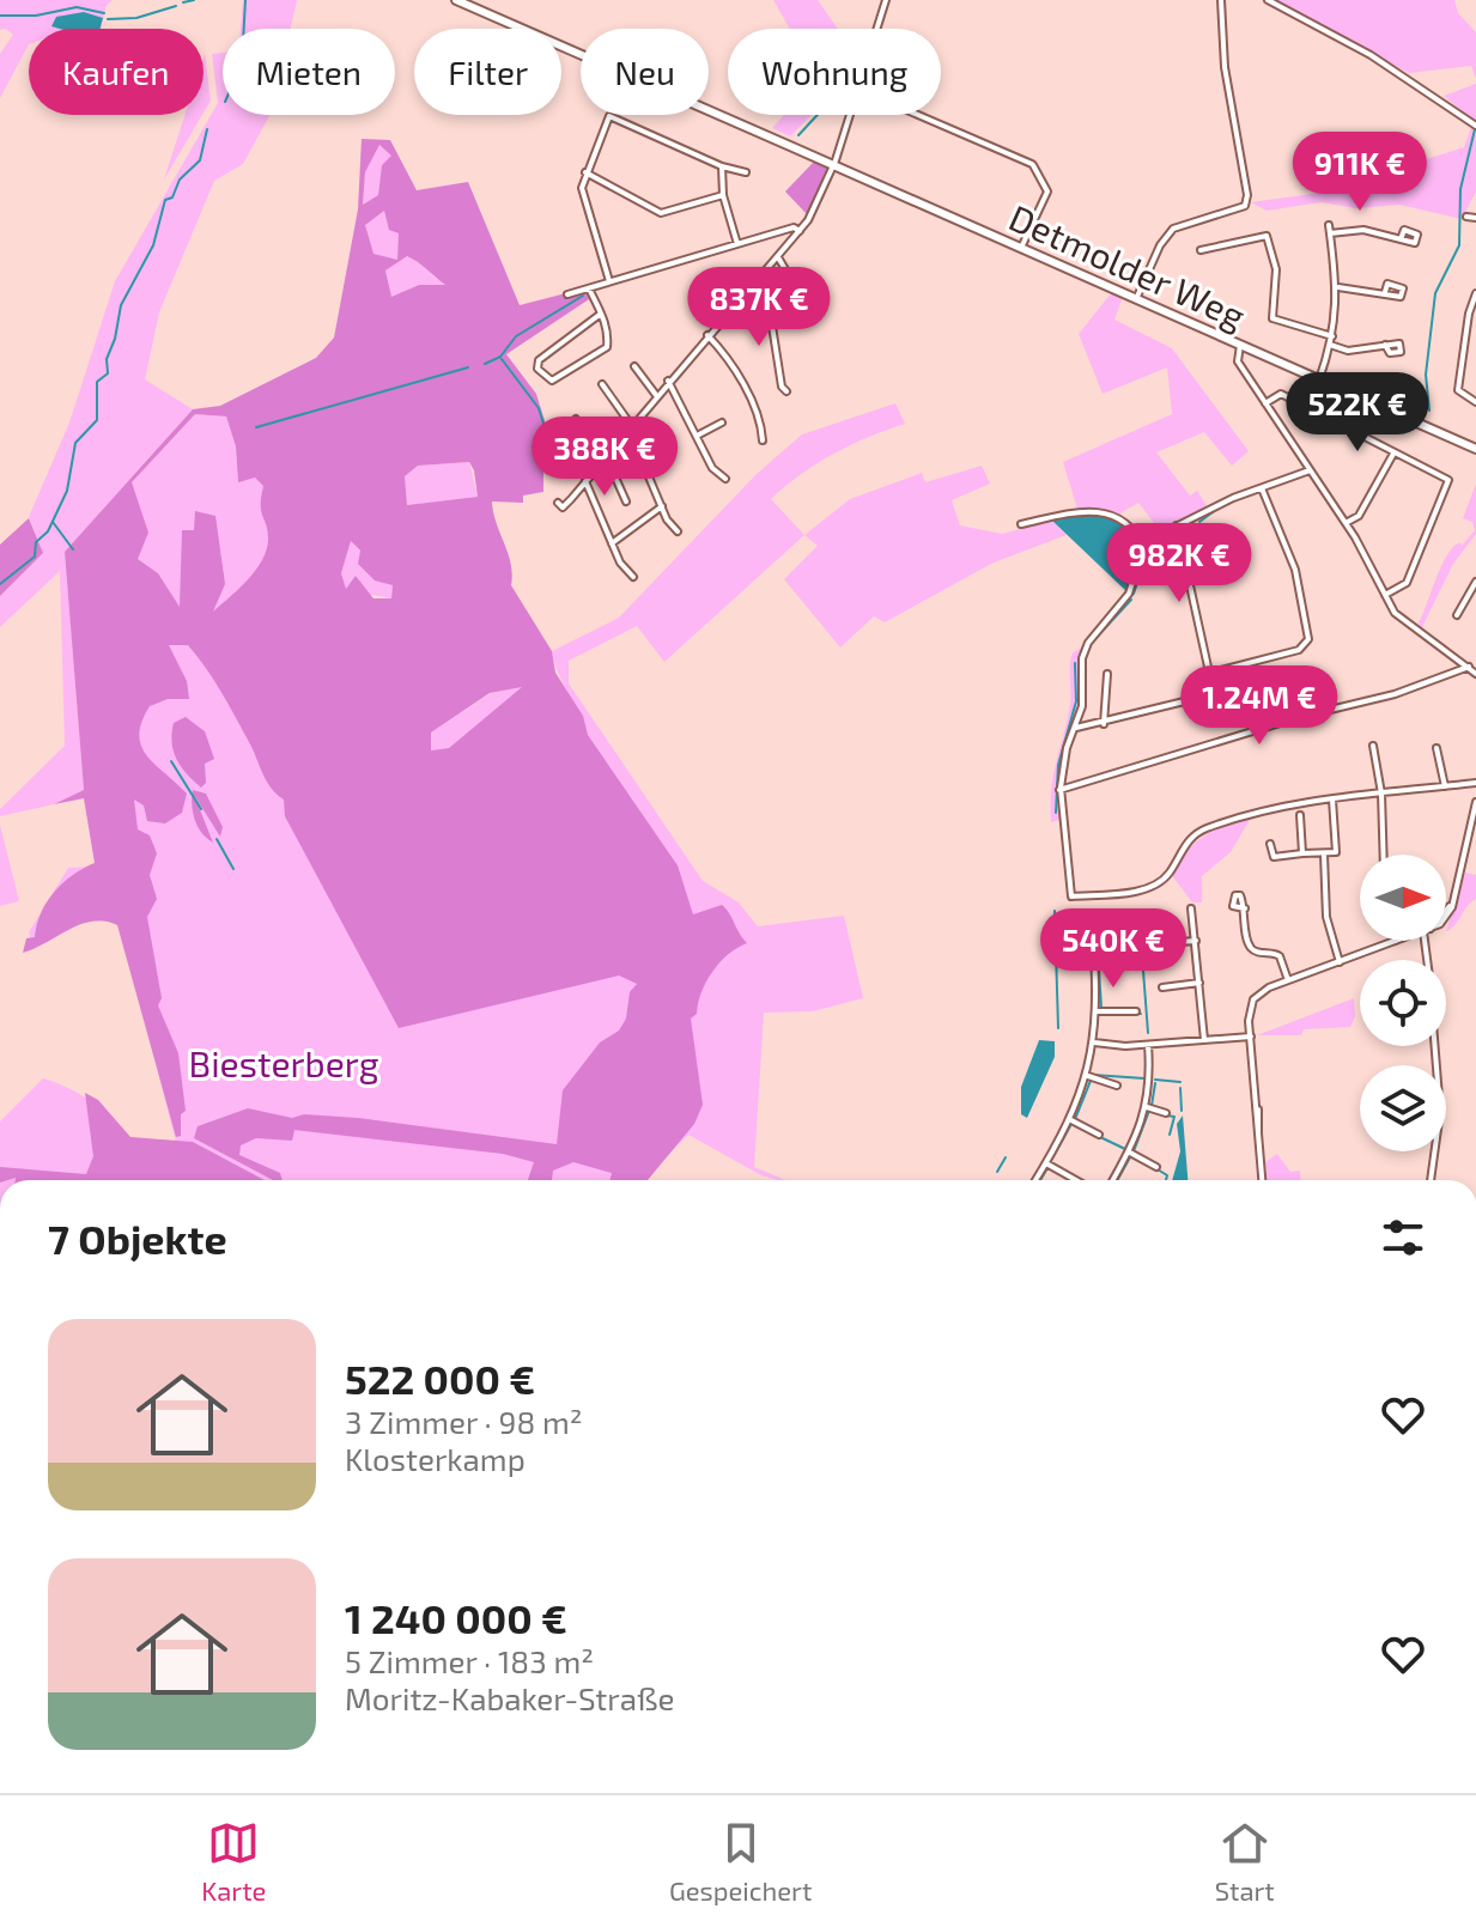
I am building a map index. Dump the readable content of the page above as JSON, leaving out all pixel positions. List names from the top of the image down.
{
  "streets": {
    "street": ["Detmolder Weg"]
  },
  "parks": ["Biesterberg"],
  "north": "right",
  "page": {
    "chip": [
      "Kaufen",
      "Mieten",
      "Filter",
      "Neu",
      "Wohnung"
    ],
    "price": [
      "911K €",
      "837K €",
      "522K €",
      "388K €",
      "982K €",
      "1.24M €",
      "540K €"
    ],
    "heading": "7 Objekte",
    "list": [
      {
        "name": "522 000 €",
        "note": "3 Zimmer · 98 m² · Klosterkamp"
      },
      {
        "name": "1 240 000 €",
        "note": "5 Zimmer · 183 m² · Moritz-Kabaker-Straße"
      }
    ],
    "tabs": ["Karte", "Gespeichert", "Start"]
  }
}
